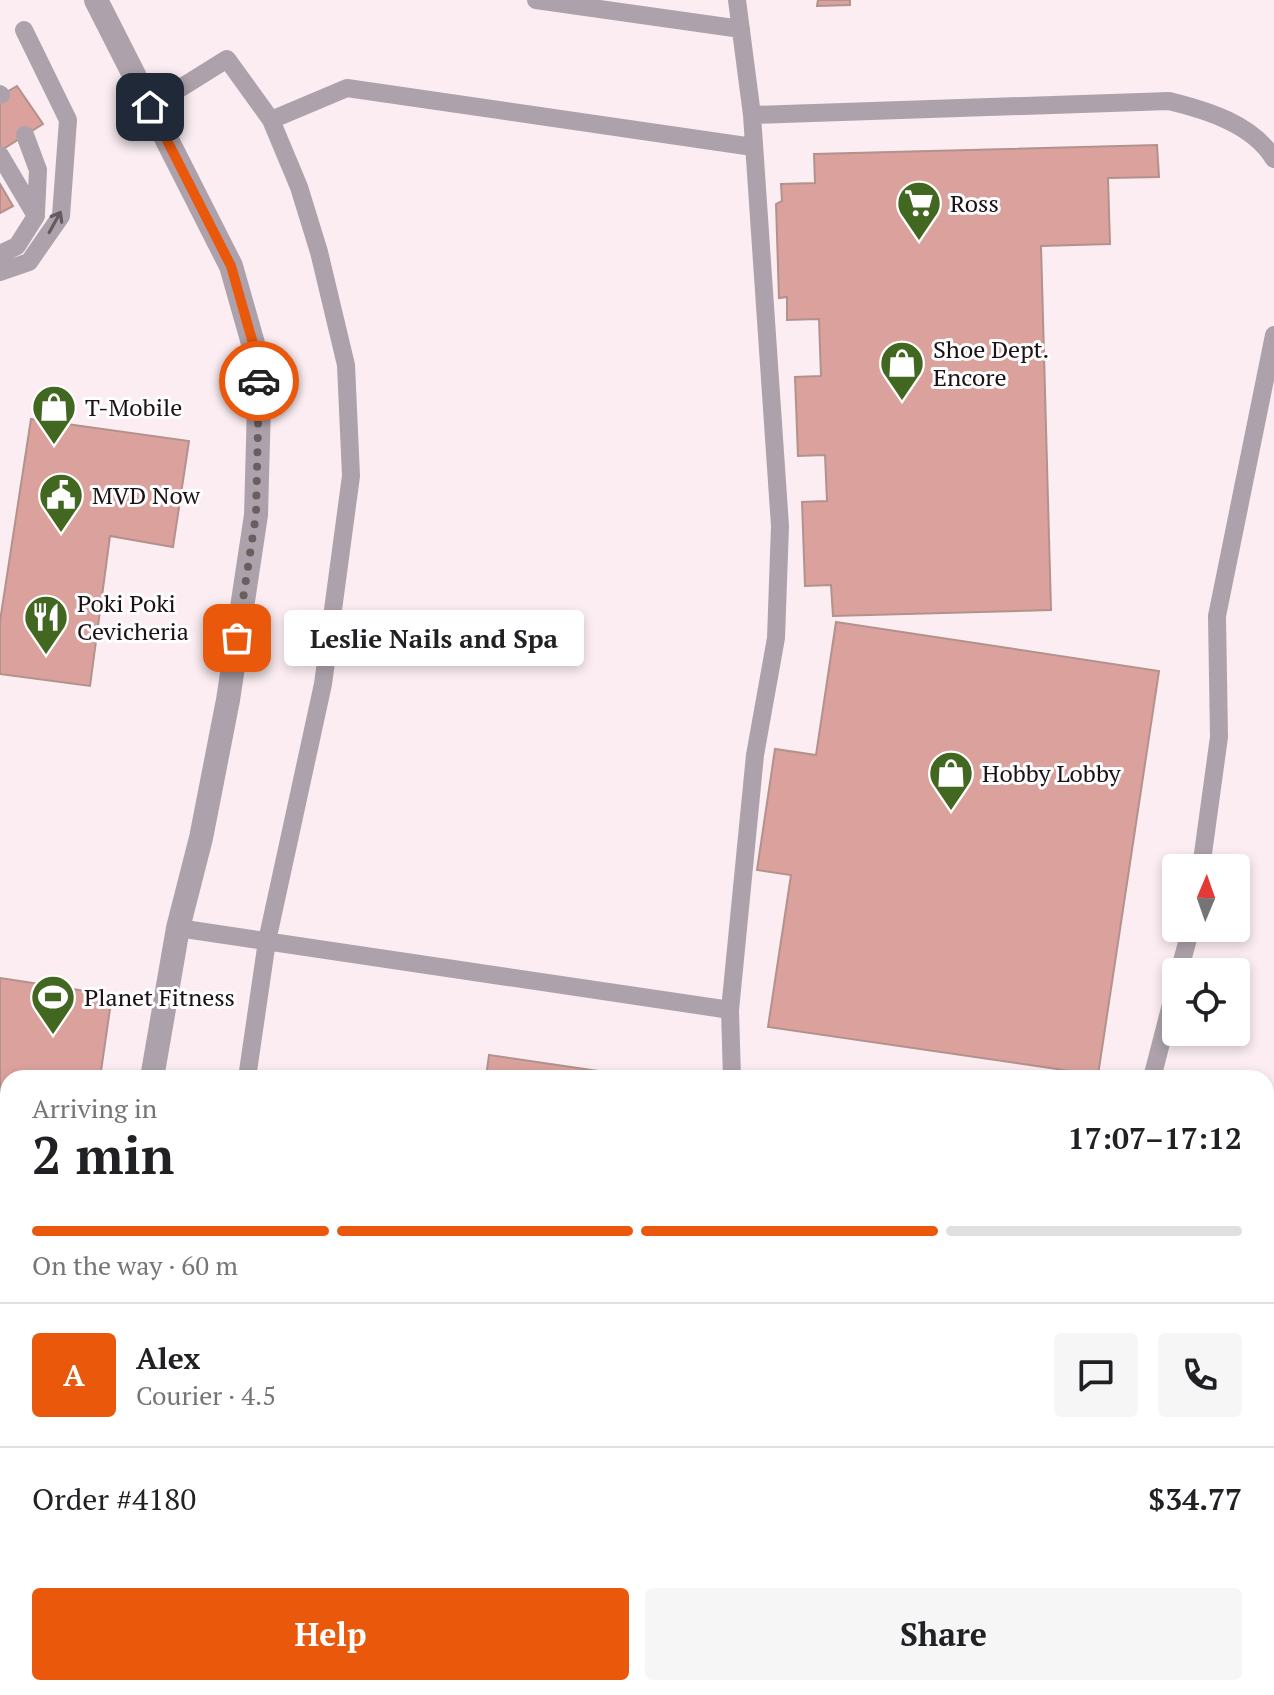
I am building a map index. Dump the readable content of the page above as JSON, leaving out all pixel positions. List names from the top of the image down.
{
  "places": {
    "supermarket": ["Ross"],
    "shop": ["Shoe Dept. Encore", "T-Mobile", "Hobby Lobby"],
    "public building": ["MVD Now"],
    "other": ["Leslie Nails and Spa"],
    "restaurant": ["Poki Poki Cevicheria"],
    "sports": ["Planet Fitness"]
  },
  "north": "top",
  "page": {
    "bubble": "Leslie Nails and Spa",
    "heading": ["2 min", "Arriving in", "17:07–17:12"],
    "panel": [
      "Alex",
      "Courier · 4.5",
      "Order #4180",
      "$34.77"
    ],
    "bar": "On the way · 60 m",
    "round": "A",
    "buttons": ["Help", "Share"]
  }
}
